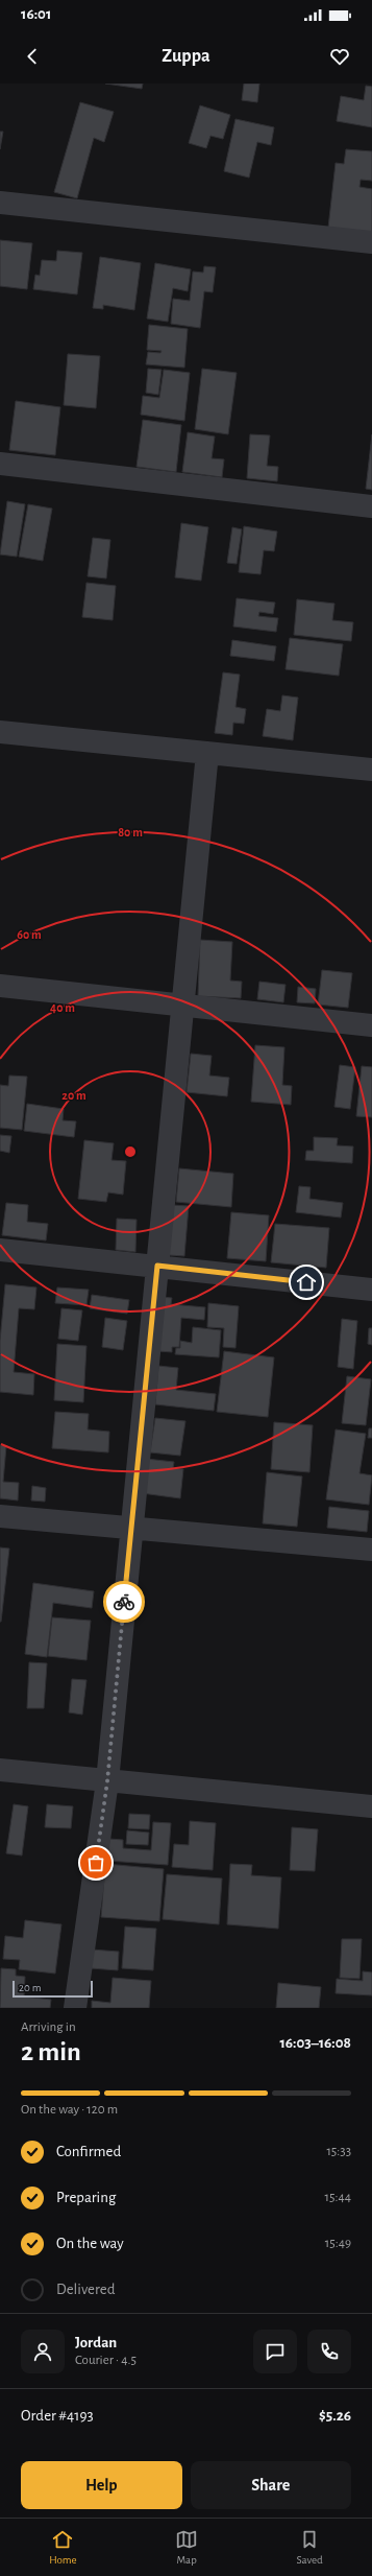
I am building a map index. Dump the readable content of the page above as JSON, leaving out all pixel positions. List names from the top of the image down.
{
  "scale_bar": "20 m",
  "page": {
    "status": "16:01",
    "header": "Zuppa",
    "scale": "20 m",
    "heading": ["2 min", "Arriving in", "16:03–16:08"],
    "panel": [
      "Jordan",
      "Courier · 4.5",
      "Order #4193",
      "$5.26"
    ],
    "bar": "On the way · 120 m",
    "list": [
      ["Confirmed", "15:33"],
      ["Preparing", "15:44"],
      ["On the way", "15:49"],
      "Delivered"
    ],
    "buttons": ["Help", "Share"],
    "tabs": ["Home", "Map", "Saved"]
  },
  "rings": [
    "80 m",
    "60 m",
    "40 m",
    "20 m"
  ]
}
